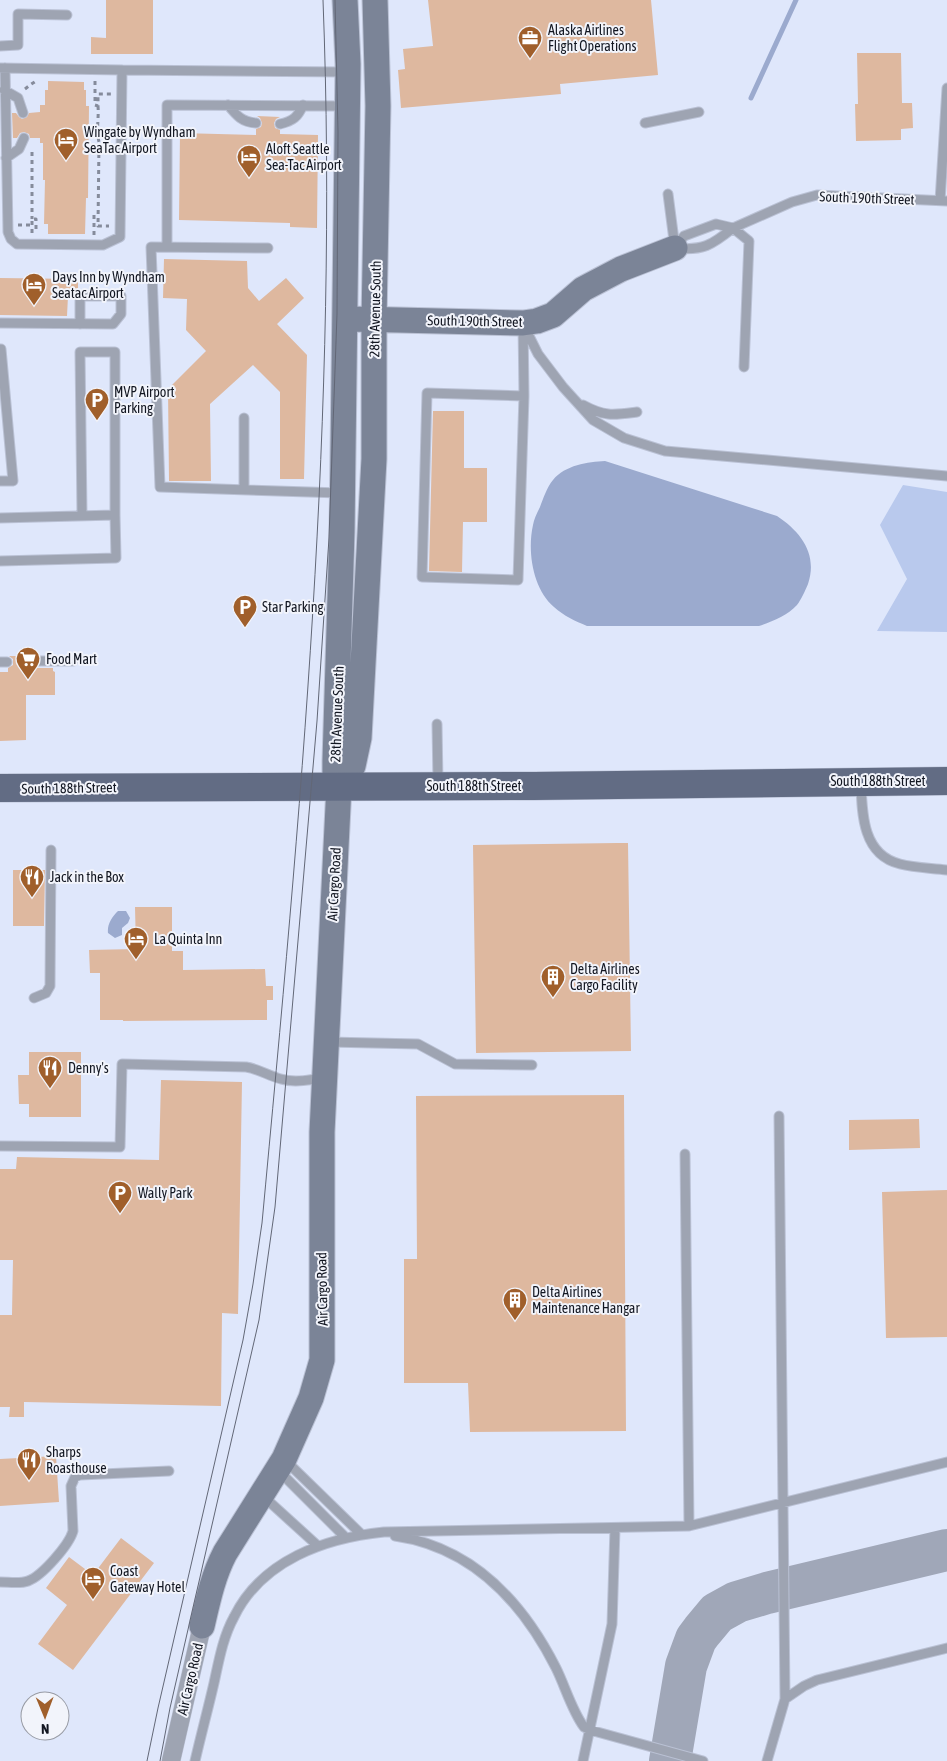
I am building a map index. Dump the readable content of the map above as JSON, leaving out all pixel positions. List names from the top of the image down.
{
  "streets": {
    "main road": [
      "South 190th Street",
      "28th Avenue South",
      "South 188th Street",
      "Air Cargo Road"
    ]
  },
  "crossings": [
    ["South 190th Street", "28th Avenue South"],
    ["28th Avenue South", "South 188th Street"],
    ["28th Avenue South", "Air Cargo Road"],
    ["South 188th Street", "Air Cargo Road"]
  ],
  "places": {
    "office": ["Alaska Airlines Flight Operations"],
    "hotel": [
      "Wingate by Wyndham SeaTac Airport",
      "Aloft Seattle Sea-Tac Airport",
      "Days Inn by Wyndham Seatac Airport",
      "La Quinta Inn",
      "Coast Gateway Hotel"
    ],
    "parking": ["MVP Airport Parking", "Star Parking", "Wally Park"],
    "supermarket": ["Food Mart"],
    "restaurant": ["Jack in the Box", "Denny's", "Sharps Roasthouse"],
    "building": ["Delta Airlines Cargo Facility", "Delta Airlines Maintenance Hangar"]
  },
  "north": "bottom"
}
